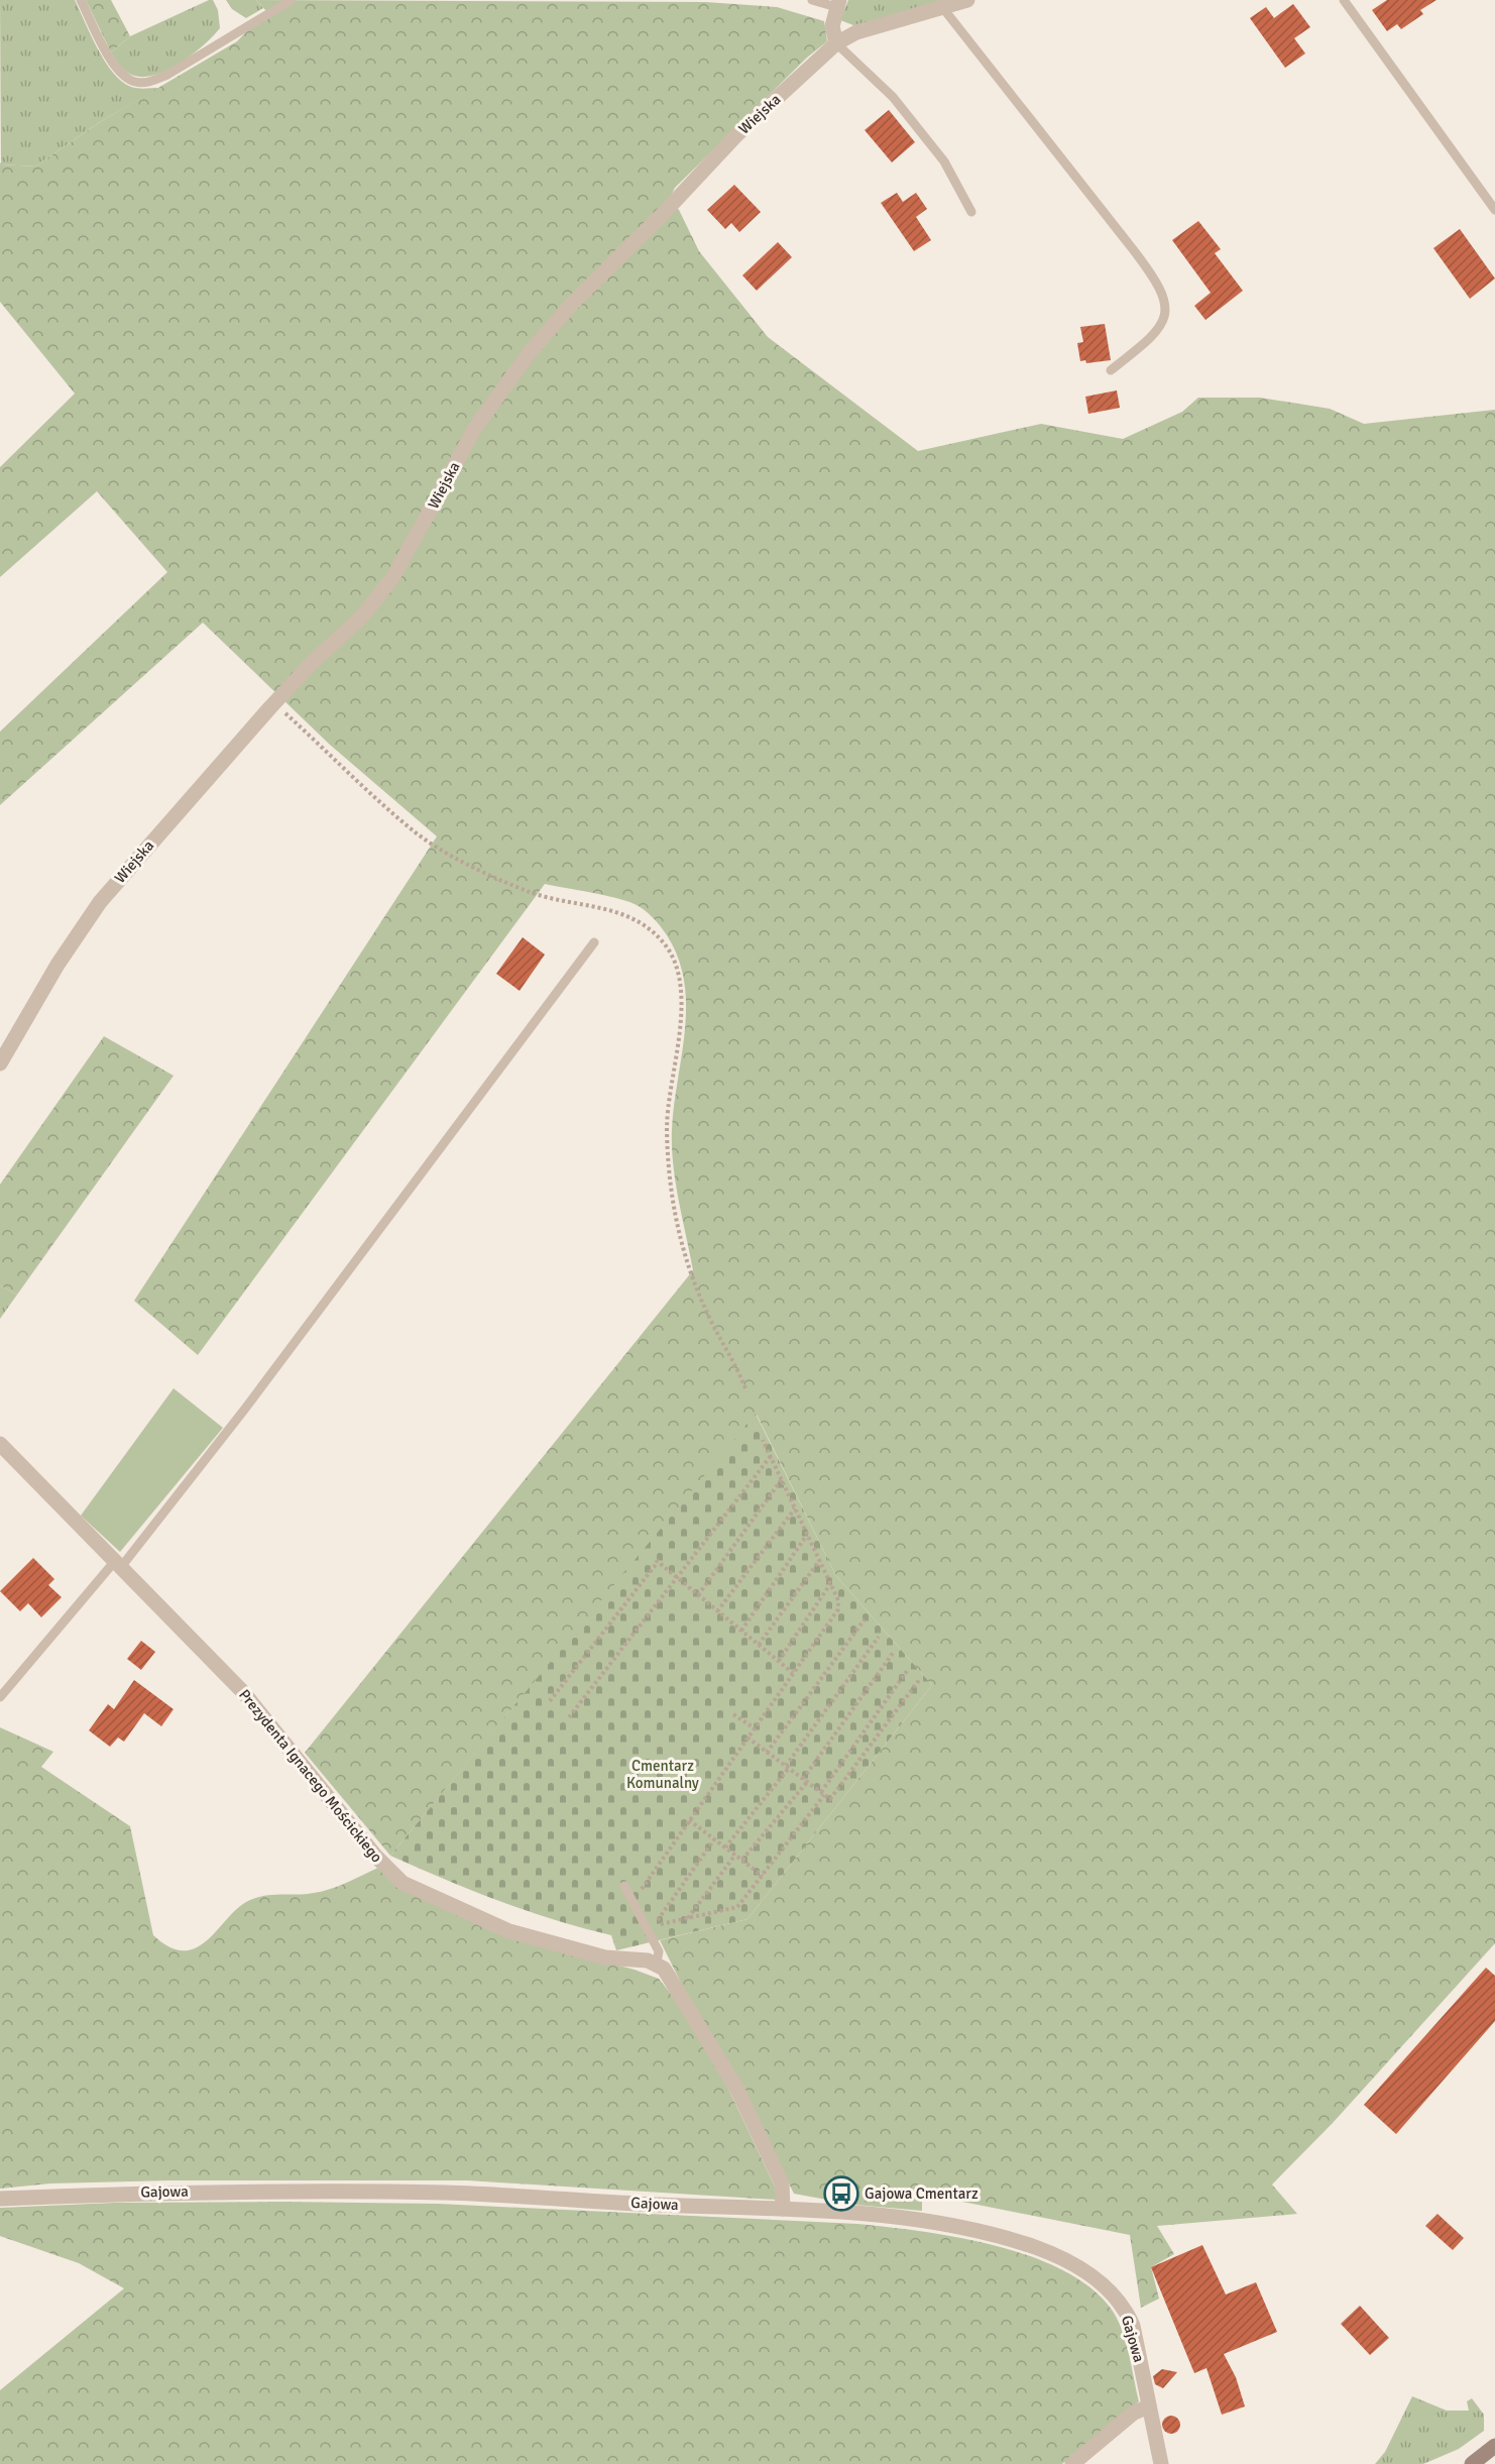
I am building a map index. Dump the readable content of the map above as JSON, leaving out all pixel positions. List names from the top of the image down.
{
  "streets": {
    "street": ["Wiejska", "Prezydenta Ignacego Mościckiego", "Gajowa"]
  },
  "parks": ["Cmentarz Komunalny"],
  "places": {
    "bus stop": ["Gajowa Cmentarz"]
  }
}
